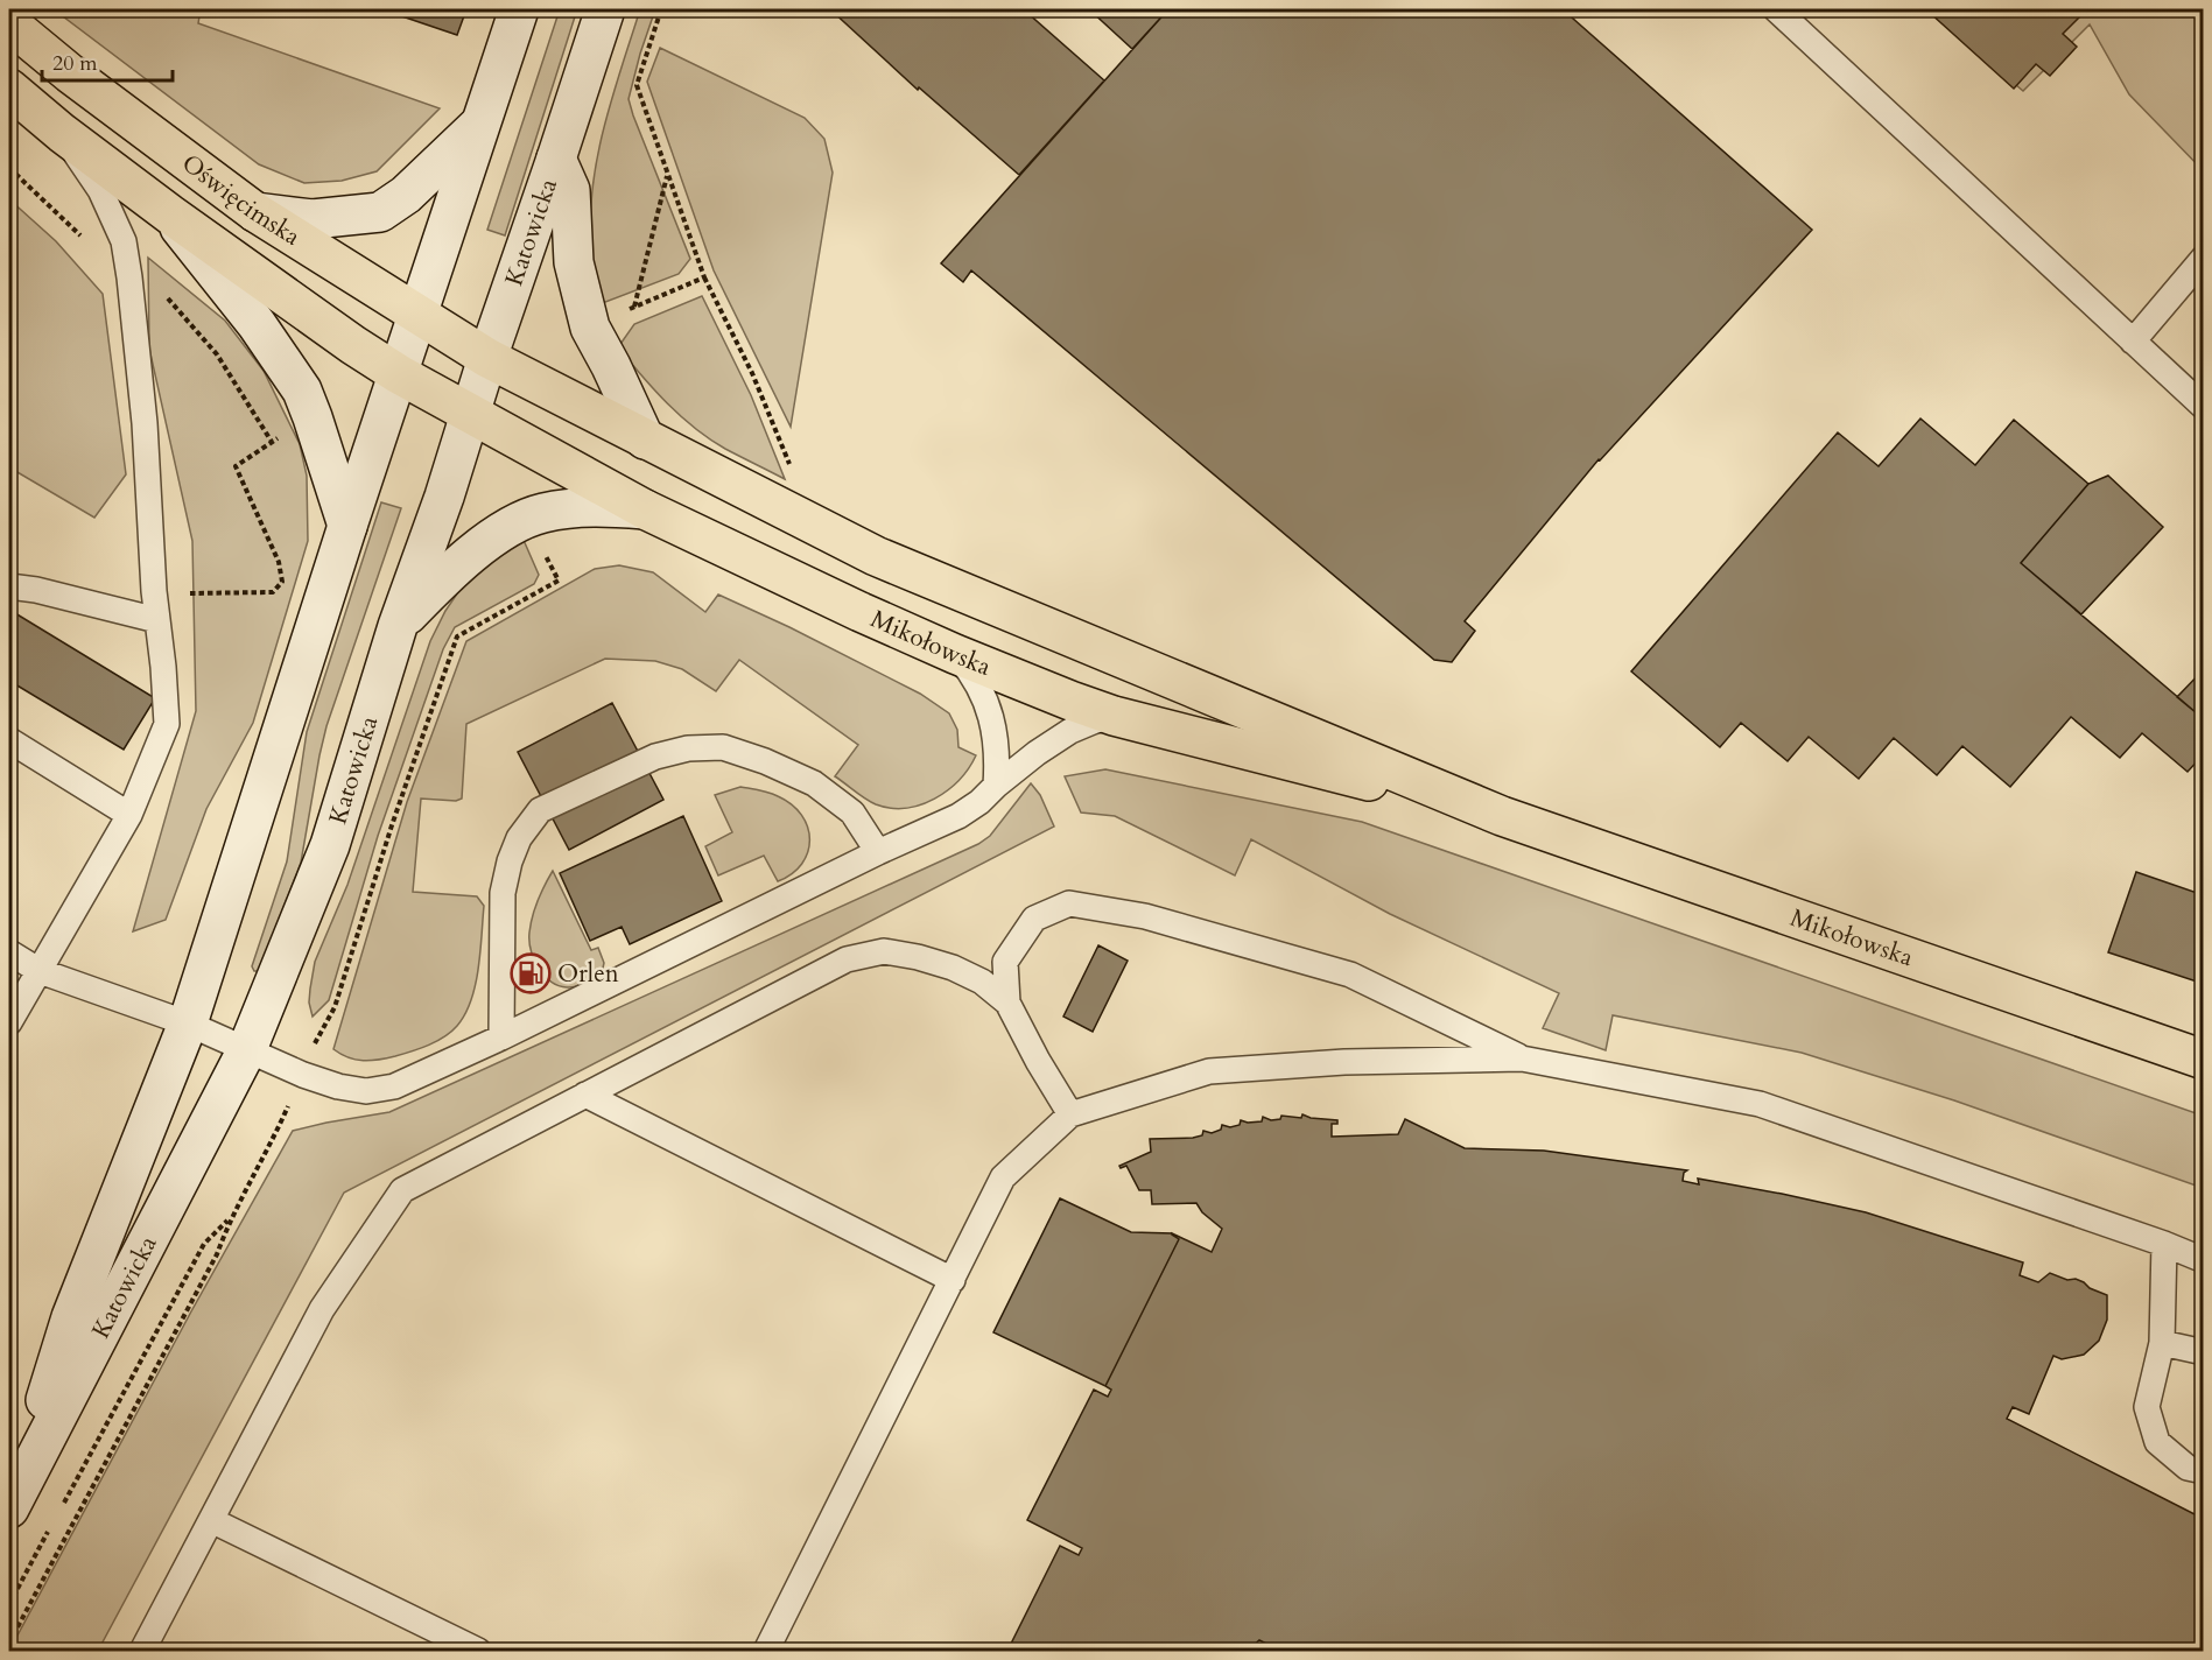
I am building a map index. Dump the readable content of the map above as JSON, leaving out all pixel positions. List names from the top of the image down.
{
  "streets": {
    "main road": ["Oświęcimska", "Katowicka", "Mikołowska"]
  },
  "crossings": [
    ["Oświęcimska", "Katowicka"],
    ["Oświęcimska", "Mikołowska"],
    ["Katowicka", "Mikołowska"]
  ],
  "places": {
    "fuel station": ["Orlen"]
  },
  "scale_bar": "20 m"
}
